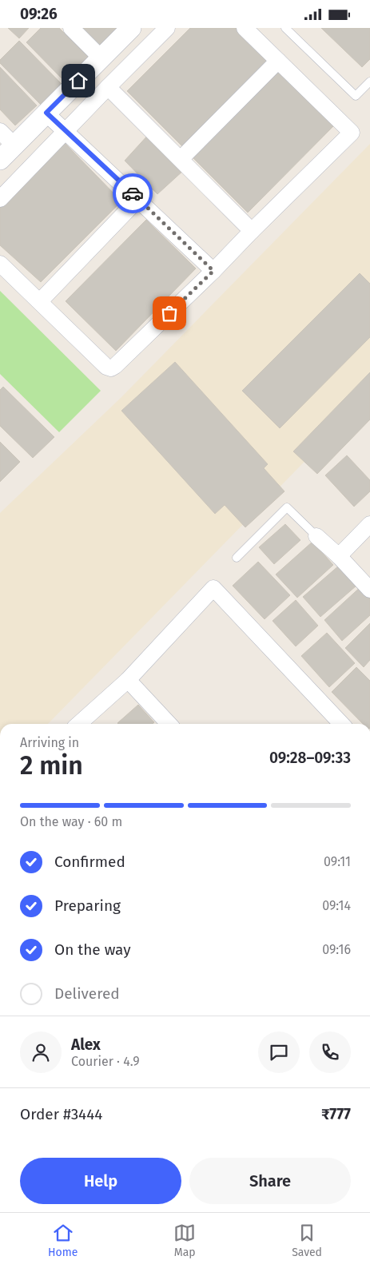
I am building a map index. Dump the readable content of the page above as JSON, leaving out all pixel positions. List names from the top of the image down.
{
  "page": {
    "status": "09:26",
    "heading": ["2 min", "Arriving in", "09:28–09:33"],
    "panel": [
      "Alex",
      "Courier · 4.9",
      "Order #3444",
      "₹777"
    ],
    "bar": "On the way · 60 m",
    "list": [
      ["Confirmed", "09:11"],
      ["Preparing", "09:14"],
      ["On the way", "09:16"],
      "Delivered"
    ],
    "buttons": ["Help", "Share"],
    "tabs": ["Home", "Map", "Saved"]
  }
}
